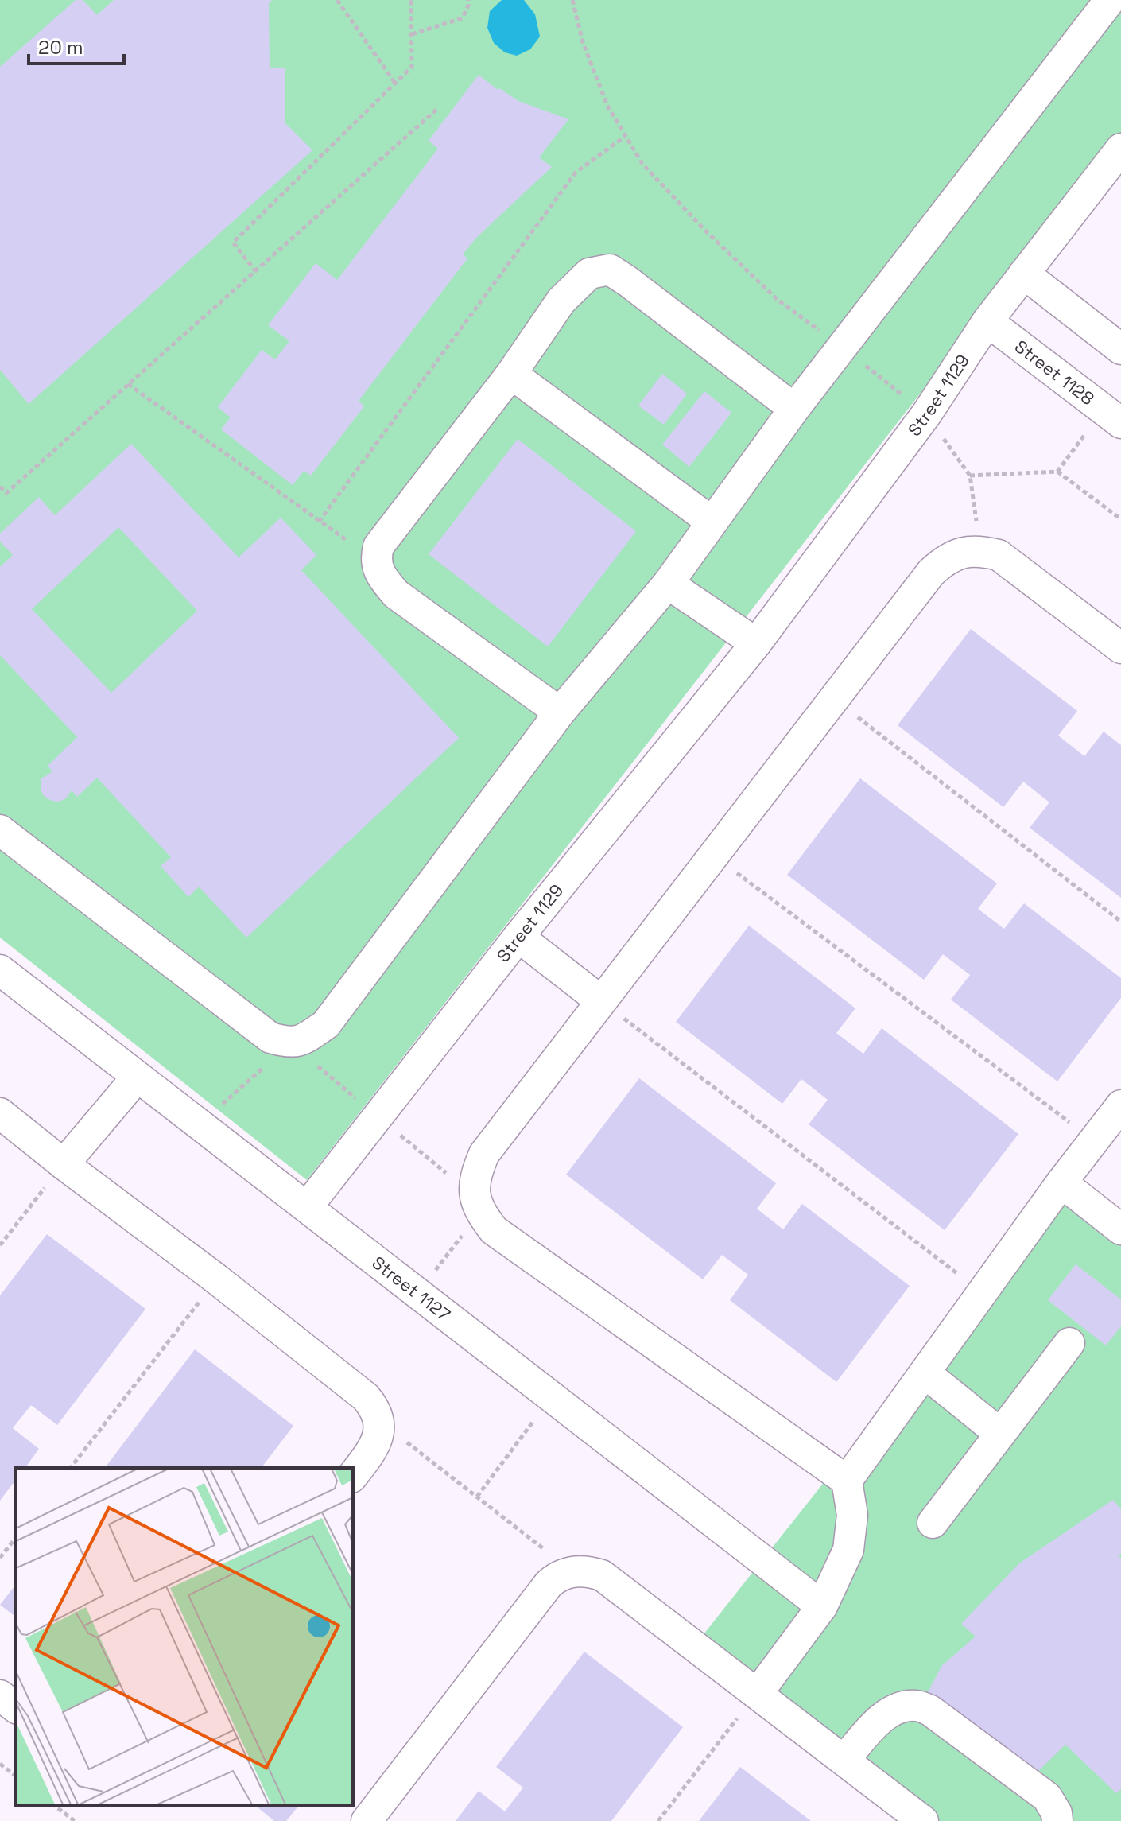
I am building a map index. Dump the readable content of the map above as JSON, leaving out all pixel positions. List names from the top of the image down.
{
  "streets": {
    "street": ["Street 1128", "Street 1129", "Street 1127"]
  },
  "crossings": [
    ["Street 1128", "Street 1129"],
    ["Street 1129", "Street 1127"]
  ],
  "scale_bar": "20 m"
}
